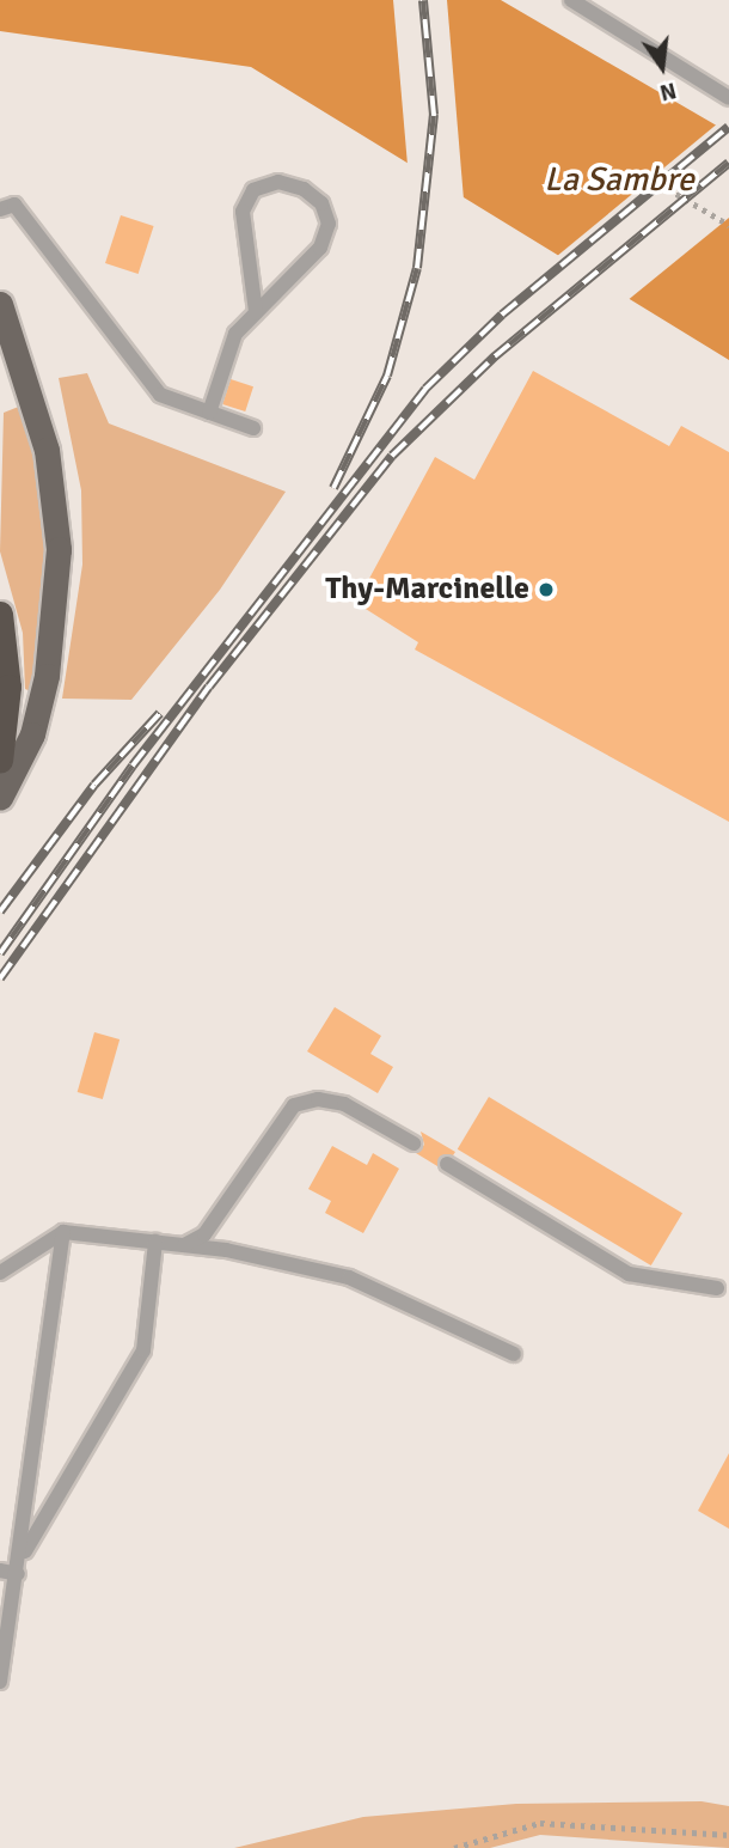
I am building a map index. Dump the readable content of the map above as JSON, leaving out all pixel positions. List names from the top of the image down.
{
  "water": ["La Sambre"],
  "places": ["Thy-Marcinelle"],
  "north": "bottom"
}
